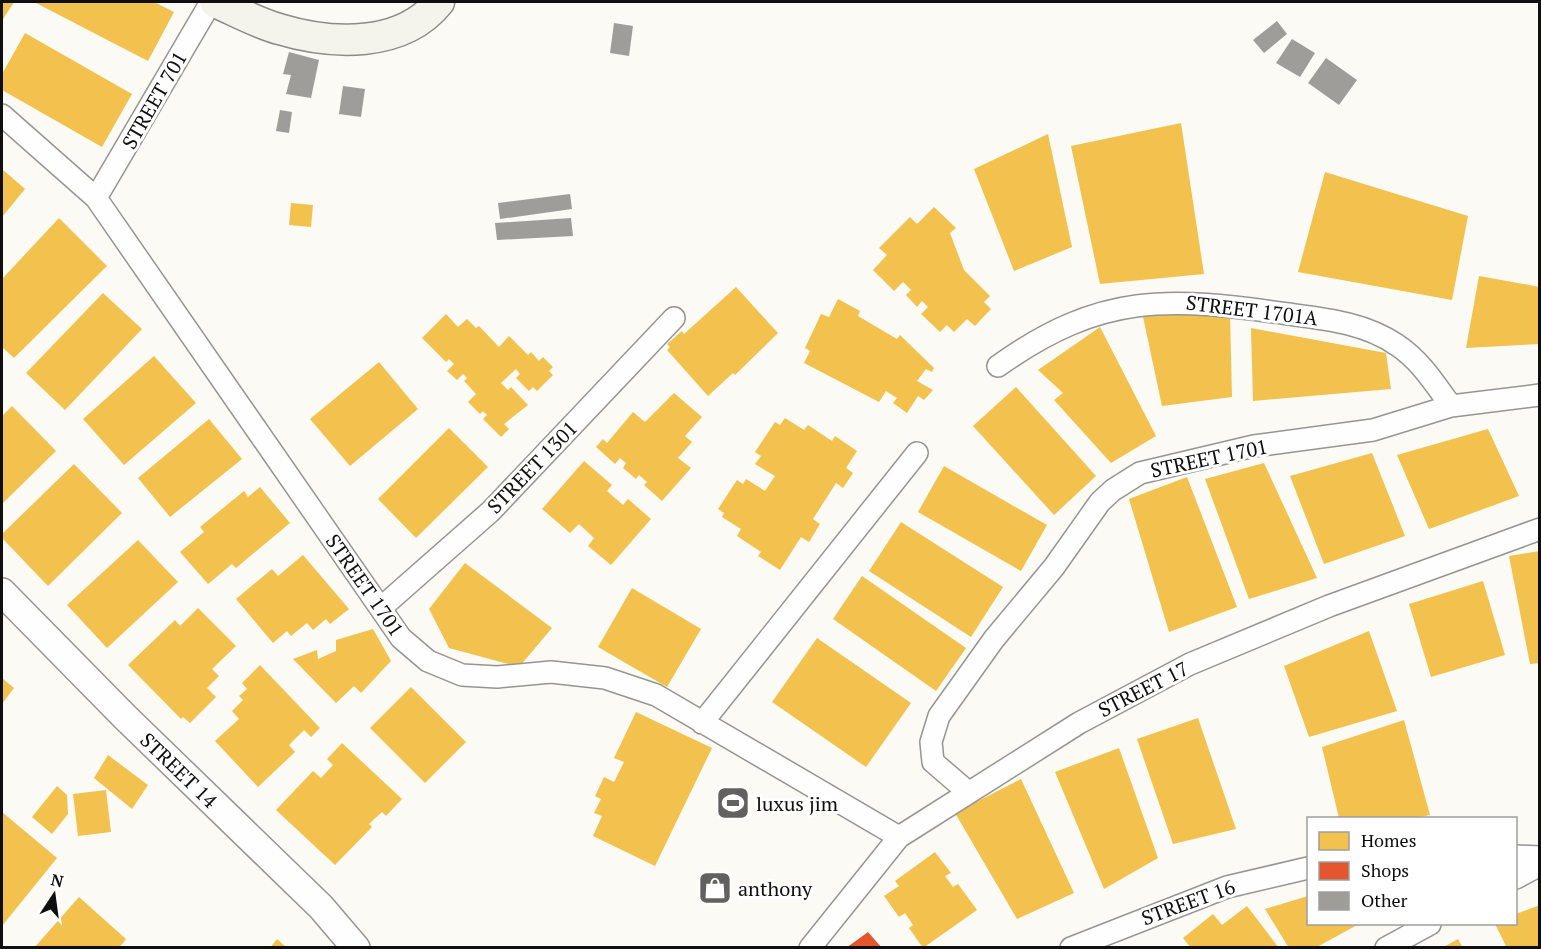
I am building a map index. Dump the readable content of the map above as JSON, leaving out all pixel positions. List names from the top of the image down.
{
  "streets": {
    "street": [
      "STREET 701",
      "STREET 1701A",
      "STREET 1701",
      "STREET 1301",
      "STREET 17",
      "STREET 14",
      "STREET 16"
    ]
  },
  "crossings": [
    ["STREET 701", "STREET 1701"],
    ["STREET 1701A", "STREET 1701"],
    ["STREET 1701", "STREET 1301"],
    ["STREET 1701", "STREET 17"]
  ],
  "places": {
    "sports": ["luxus jim"],
    "shop": ["anthony"]
  },
  "legend": ["Homes", "Shops", "Other"],
  "north": "top"
}
